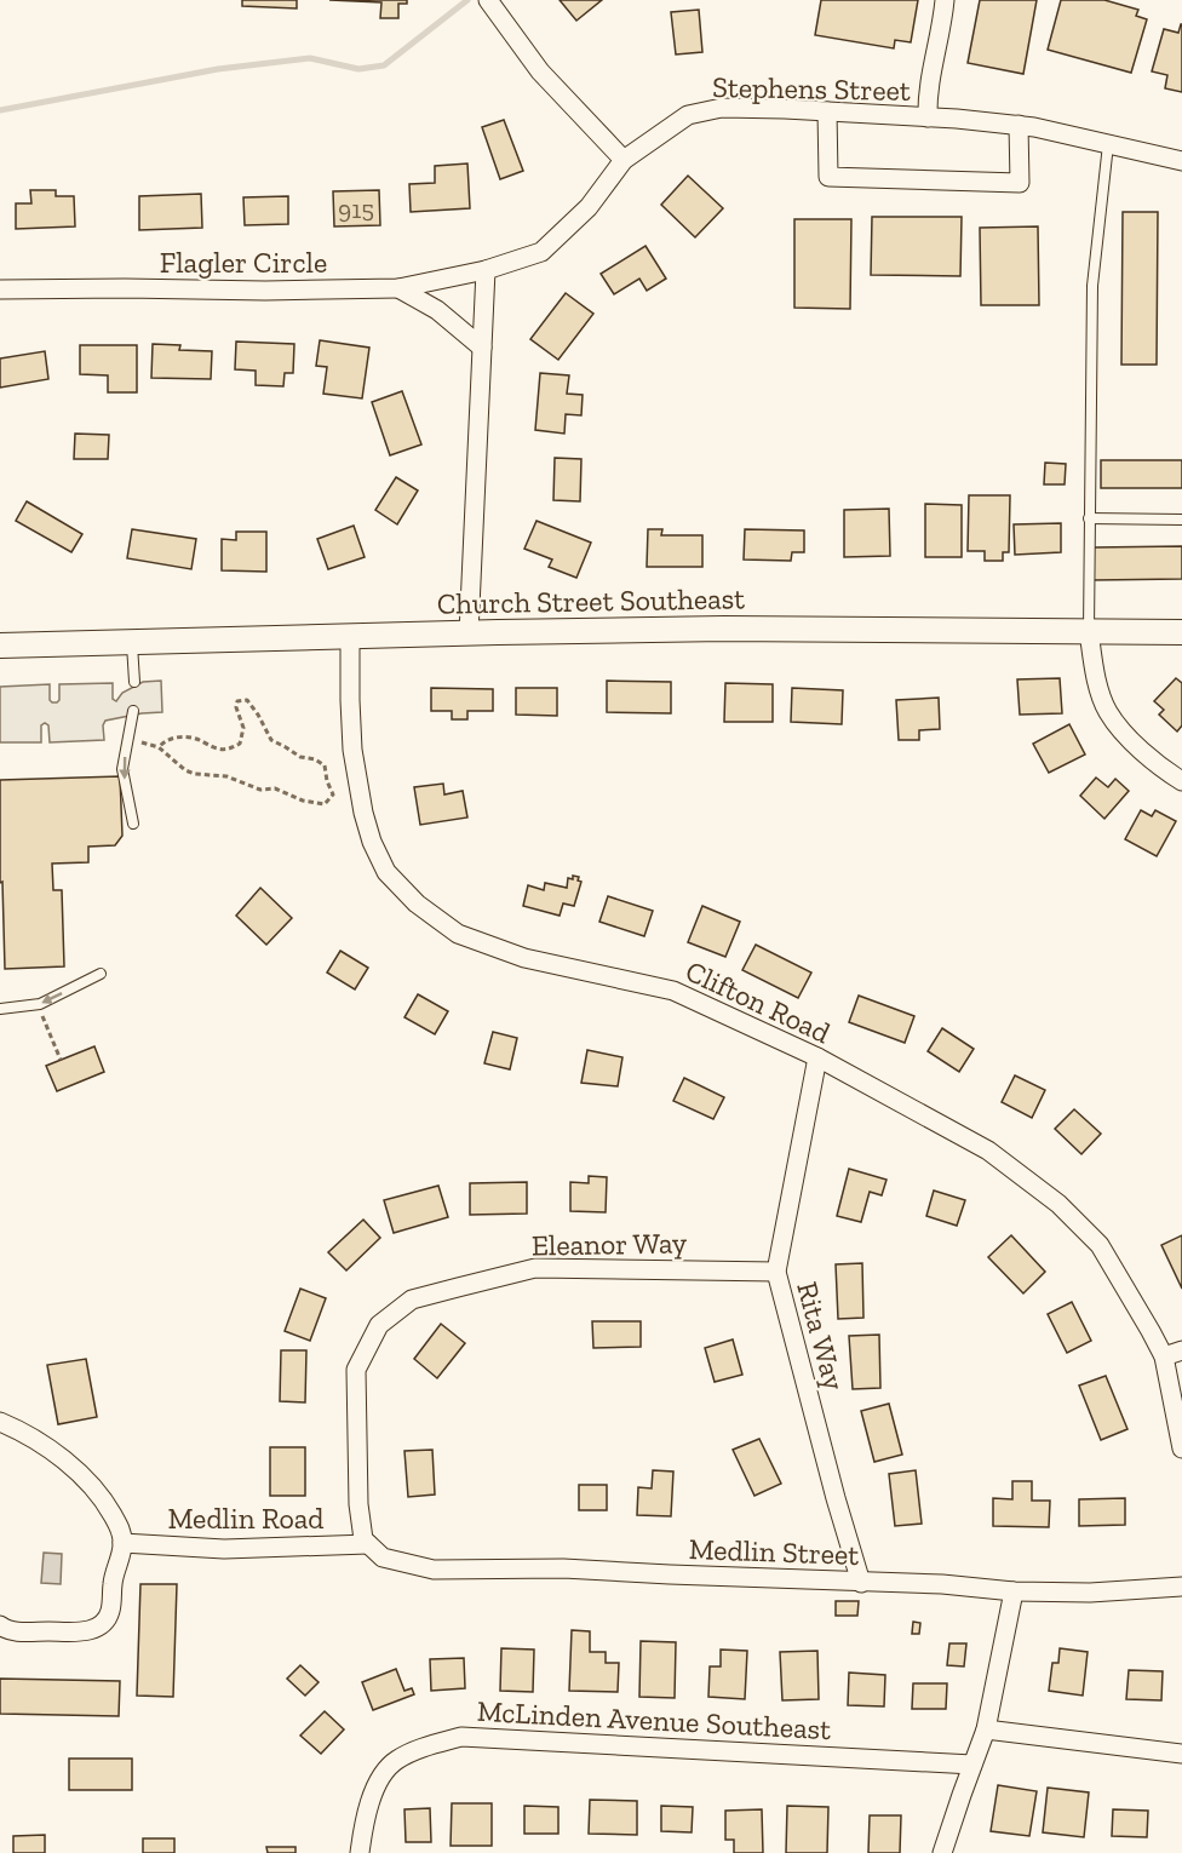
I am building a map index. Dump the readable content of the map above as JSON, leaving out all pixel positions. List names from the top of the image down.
{
  "streets": {
    "street": [
      "Stephens Street",
      "Flagler Circle",
      "Church Street Southeast",
      "Clifton Road",
      "Eleanor Way",
      "Rita Way",
      "Medlin Road",
      "Medlin Street",
      "McLinden Avenue Southeast"
    ]
  },
  "crossings": [
    ["Stephens Street", "Flagler Circle"],
    ["Church Street Southeast", "Clifton Road"],
    ["Clifton Road", "Rita Way"],
    ["Eleanor Way", "Rita Way"],
    ["Eleanor Way", "Medlin Road"],
    ["Eleanor Way", "Medlin Street"],
    ["Rita Way", "Medlin Street"],
    ["Medlin Road", "Medlin Street"]
  ],
  "house_numbers": ["915"]
}
